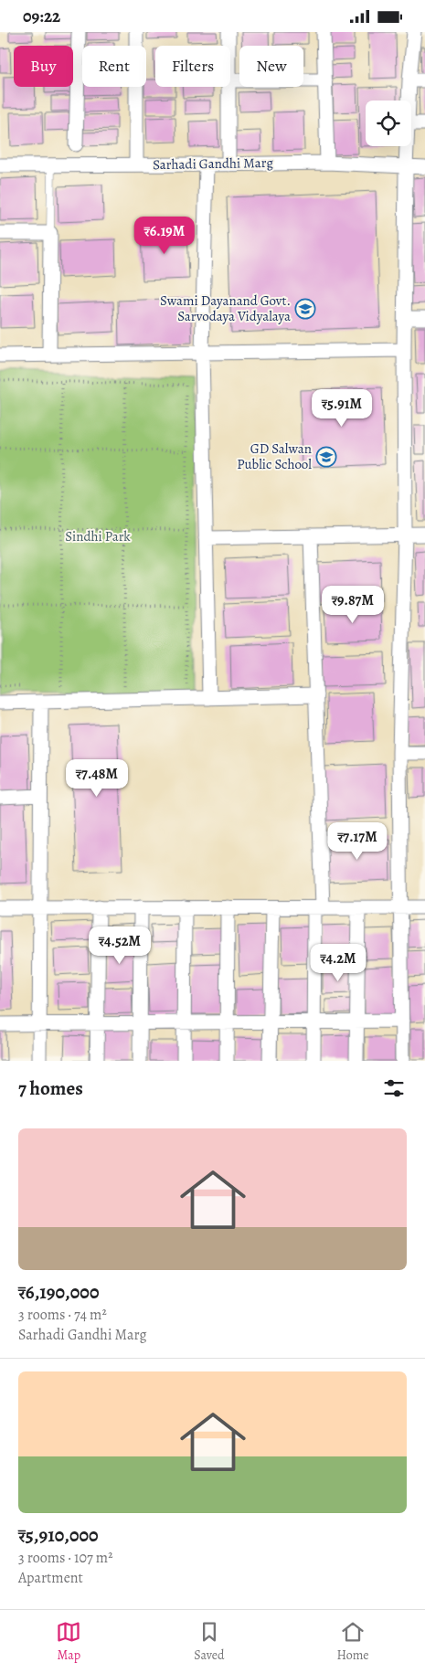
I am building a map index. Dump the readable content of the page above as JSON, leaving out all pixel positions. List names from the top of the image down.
{
  "streets": {
    "street": ["Sarhadi Gandhi Marg"]
  },
  "parks": ["Sindhi Park"],
  "places": {
    "school or university": ["Swami Dayanand Govt. Sarvodaya Vidyalaya", "GD Salwan Public School"]
  },
  "page": {
    "status": "09:22",
    "chip": [
      "Buy",
      "Rent",
      "Filters",
      "New"
    ],
    "price": [
      "₹6.19M",
      "₹5.91M",
      "₹9.87M",
      "₹7.48M",
      "₹7.17M",
      "₹4.52M",
      "₹4.2M"
    ],
    "heading": "7 homes",
    "list": [
      {
        "name": "₹6,190,000",
        "note": "3 rooms · 74 m² · Sarhadi Gandhi Marg"
      },
      {
        "name": "₹5,910,000",
        "note": "3 rooms · 107 m² · Apartment"
      }
    ],
    "tabs": ["Map", "Saved", "Home"]
  }
}
